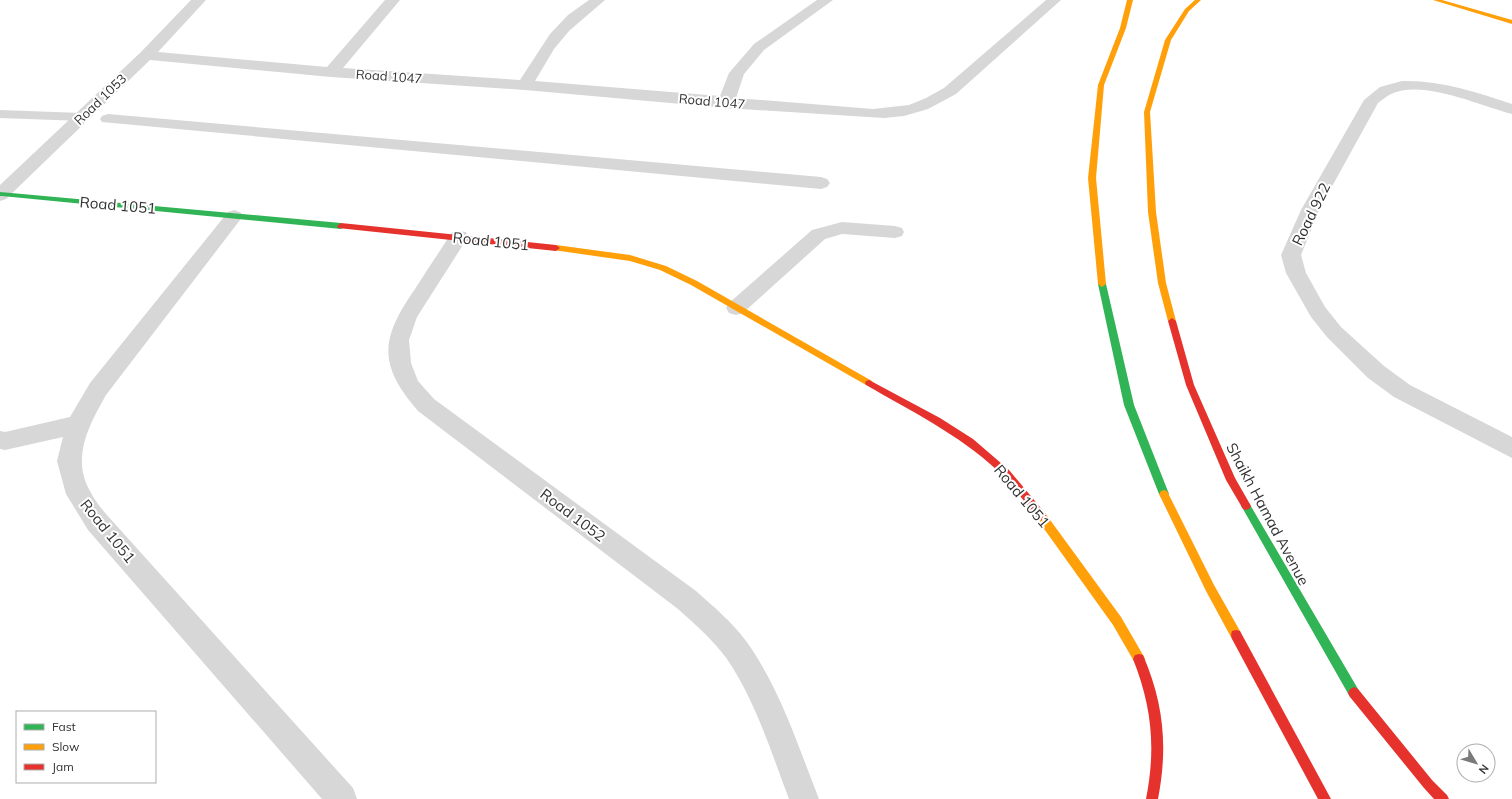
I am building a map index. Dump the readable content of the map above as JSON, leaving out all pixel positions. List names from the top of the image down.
{
  "streets": {
    "street": [
      "Road 1047",
      "Road 1053",
      "Road 1051",
      "Road 922",
      "Shaikh Hamad Avenue",
      "Road 1052"
    ]
  },
  "crossings": [
    ["Road 1047", "Road 1053"],
    ["Road 1053", "Road 1051"],
    ["Road 1051", "Road 1052"]
  ],
  "legend": ["Fast", "Slow", "Jam"],
  "north": "bottom right"
}
